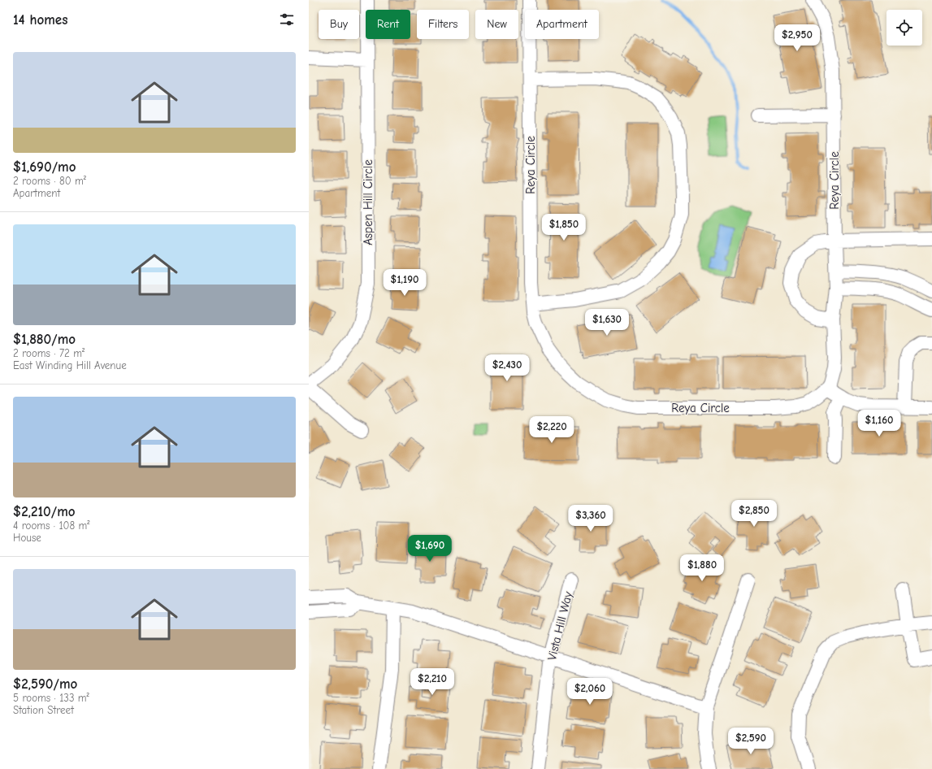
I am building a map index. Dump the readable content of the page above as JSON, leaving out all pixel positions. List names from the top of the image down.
{
  "streets": {
    "street": ["Reya Circle", "Aspen Hill Circle", "Vista Hill Way"]
  },
  "page": {
    "heading": "14 homes",
    "chip": [
      "Buy",
      "Rent",
      "Filters",
      "New",
      "Apartment"
    ],
    "price": [
      "$2,950",
      "$1,850",
      "$1,190",
      "$1,630",
      "$2,430",
      "$1,160",
      "$2,220",
      "$2,850",
      "$3,360",
      "$1,690",
      "$1,880",
      "$2,210",
      "$2,060",
      "$2,590"
    ],
    "list": [
      {
        "name": "$1,690/mo",
        "note": "2 rooms · 80 m² · Apartment"
      },
      {
        "name": "$1,880/mo",
        "note": "2 rooms · 72 m² · East Winding Hill Avenue"
      },
      {
        "name": "$2,210/mo",
        "note": "4 rooms · 108 m² · House"
      },
      {
        "name": "$2,590/mo",
        "note": "5 rooms · 133 m² · Station Street"
      }
    ]
  }
}
